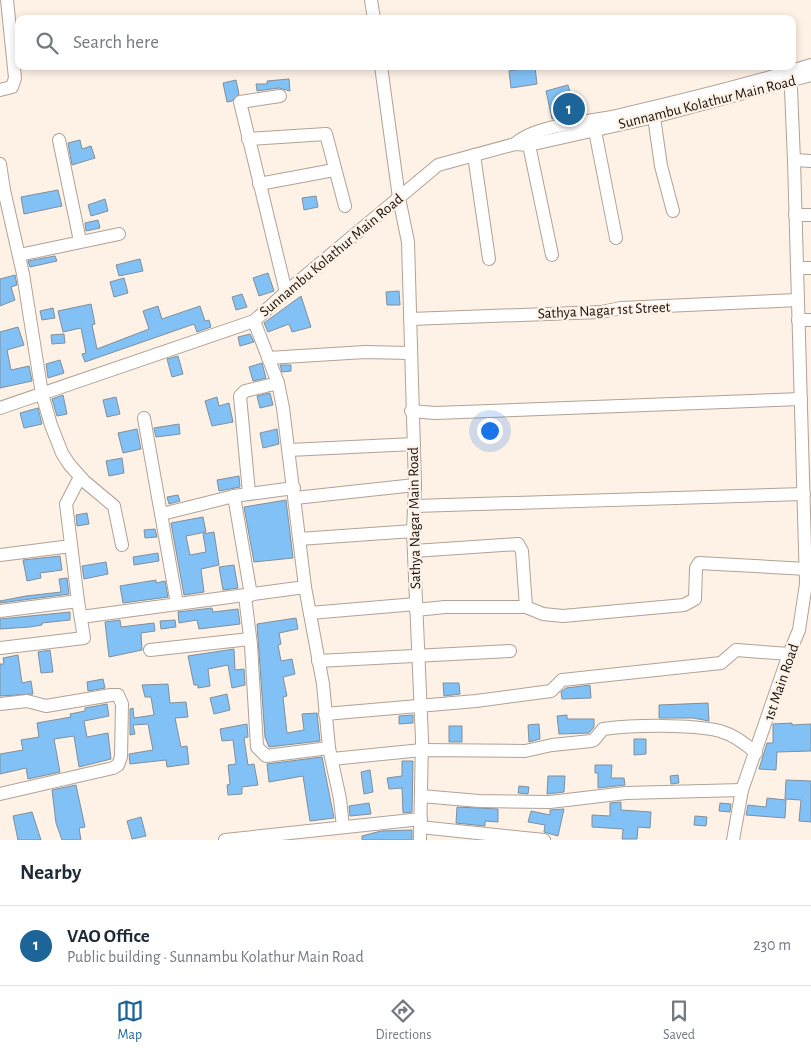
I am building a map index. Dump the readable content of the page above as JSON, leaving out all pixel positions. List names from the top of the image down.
{
  "streets": {
    "street": [
      "Sunnambu Kolathur Main Road",
      "Sathya Nagar 1st Street",
      "Sathya Nagar Main Road",
      "1st Main Road"
    ]
  },
  "crossings": [
    ["Sunnambu Kolathur Main Road", "Sathya Nagar Main Road"],
    ["Sunnambu Kolathur Main Road", "1st Main Road"],
    ["Sathya Nagar 1st Street", "Sathya Nagar Main Road"],
    ["Sathya Nagar 1st Street", "1st Main Road"]
  ],
  "page": {
    "search": "Search here",
    "pins": "1",
    "heading": "Nearby",
    "list": [
      {
        "mark": "1",
        "name": "VAO Office",
        "note": "Public building · Sunnambu Kolathur Main Road",
        "value": "230 m"
      }
    ],
    "nav": ["Map", "Directions", "Saved"]
  }
}
